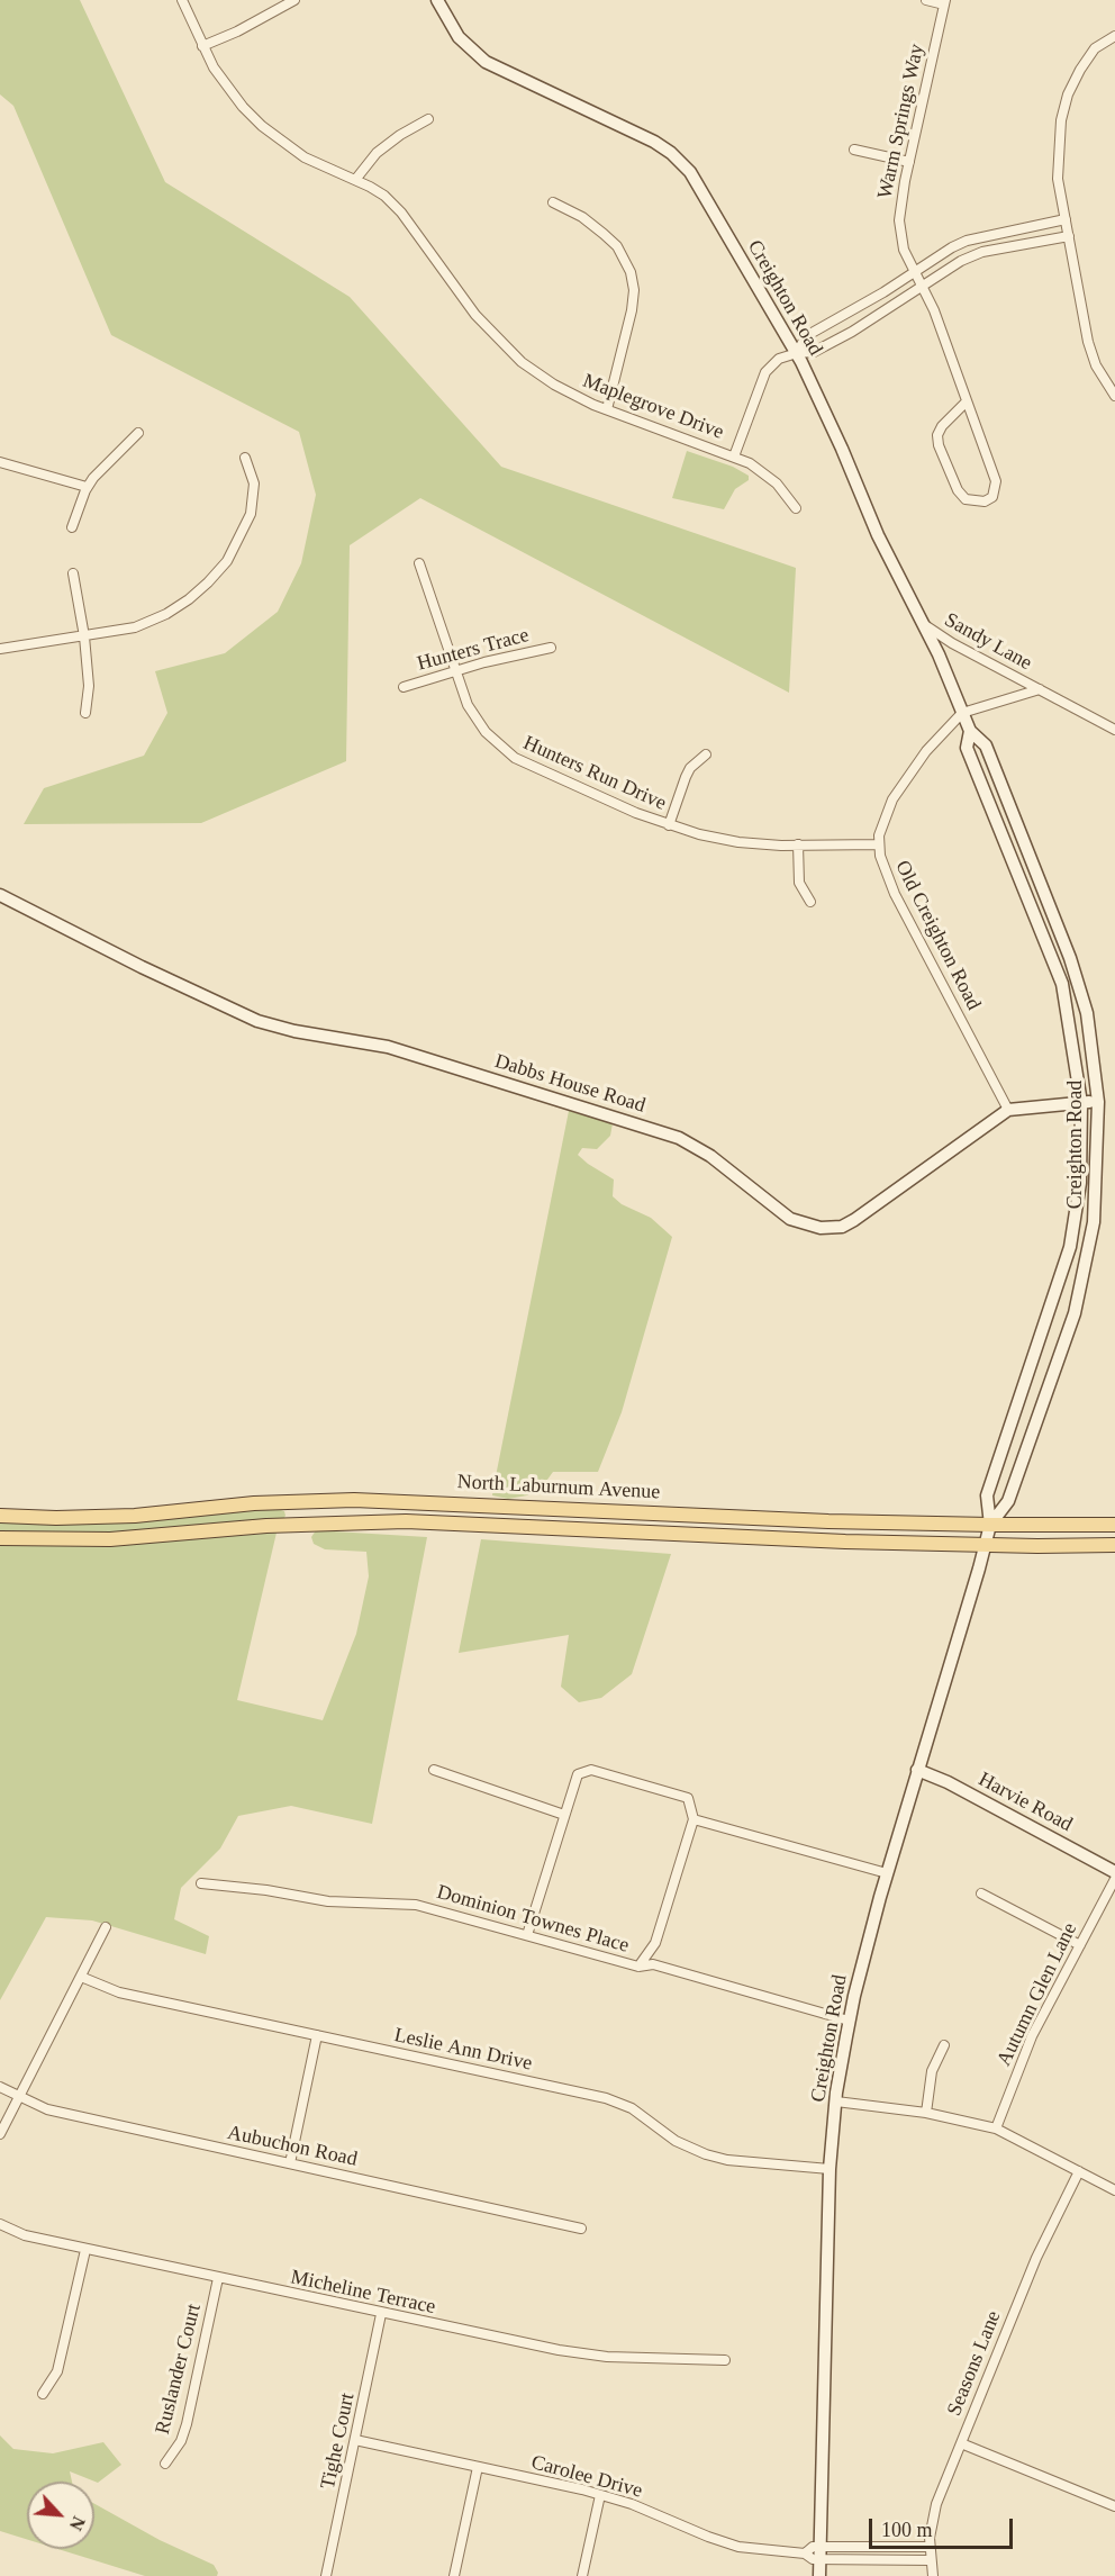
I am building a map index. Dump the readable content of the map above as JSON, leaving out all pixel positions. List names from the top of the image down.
{
  "streets": {
    "main road": [
      "Creighton Road",
      "Dabbs House Road",
      "North Laburnum Avenue",
      "Harvie Road"
    ],
    "street": [
      "Warm Springs Way",
      "Maplegrove Drive",
      "Sandy Lane",
      "Hunters Trace",
      "Hunters Run Drive",
      "Old Creighton Road",
      "Dominion Townes Place",
      "Autumn Glen Lane",
      "Leslie Ann Drive",
      "Aubuchon Road",
      "Micheline Terrace",
      "Seasons Lane",
      "Ruslander Court",
      "Tighe Court",
      "Carolee Drive"
    ]
  },
  "crossings": [
    ["Creighton Road", "Sandy Lane"],
    ["Creighton Road", "Old Creighton Road"],
    ["Creighton Road", "North Laburnum Avenue"],
    ["Creighton Road", "Harvie Road"],
    ["Creighton Road", "Dominion Townes Place"],
    ["Creighton Road", "Leslie Ann Drive"],
    ["Creighton Road", "Carolee Drive"],
    ["Sandy Lane", "Old Creighton Road"],
    ["Hunters Trace", "Hunters Run Drive"],
    ["Hunters Run Drive", "Old Creighton Road"],
    ["Old Creighton Road", "Dabbs House Road"],
    ["Micheline Terrace", "Ruslander Court"],
    ["Micheline Terrace", "Tighe Court"],
    ["Tighe Court", "Carolee Drive"]
  ],
  "scale_bar": "100 m",
  "north": "bottom right"
}
